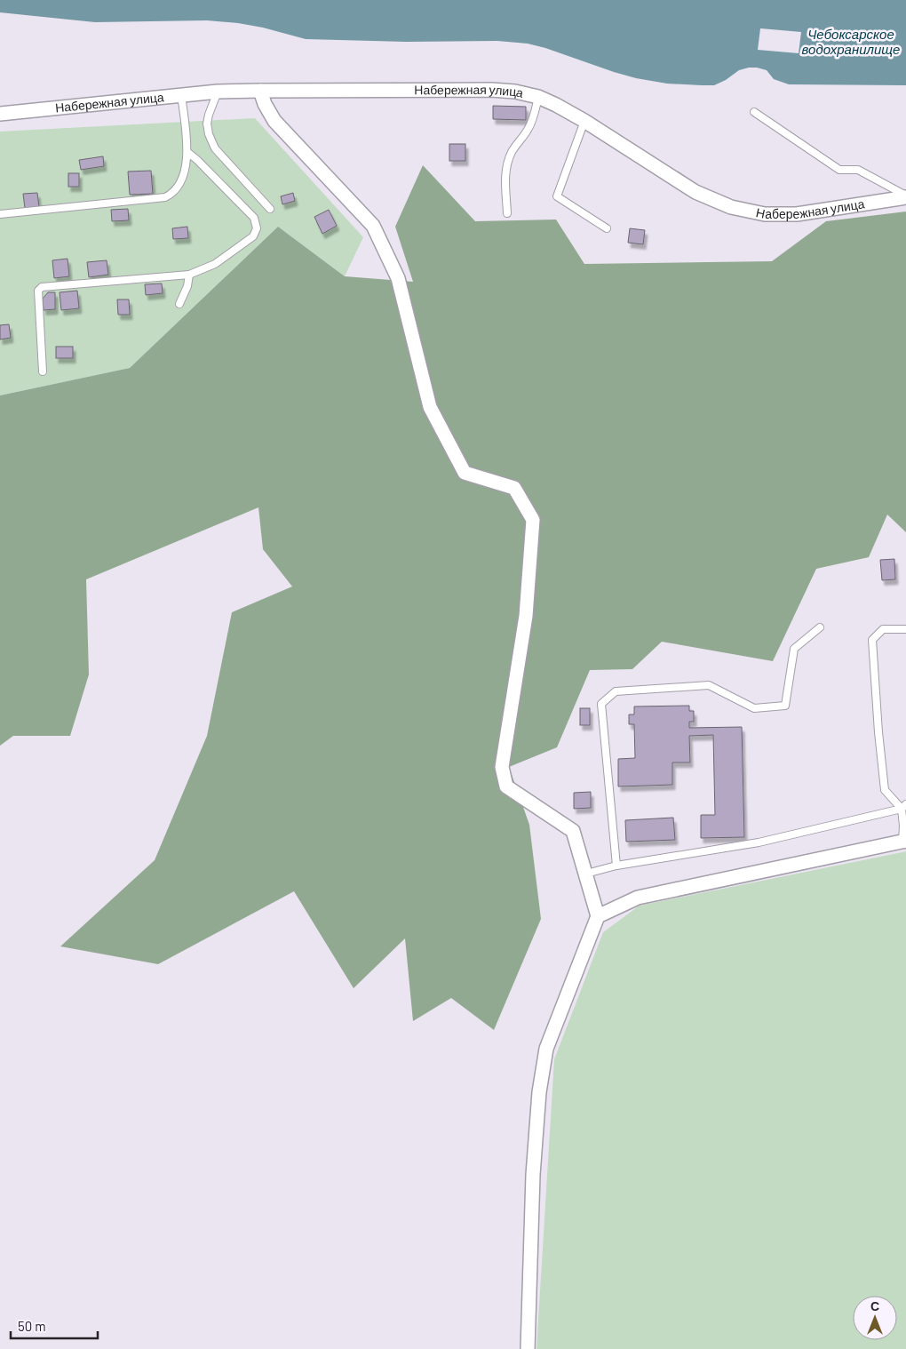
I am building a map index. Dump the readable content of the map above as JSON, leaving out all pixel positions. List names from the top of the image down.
{
  "streets": {
    "street": ["Набережная улица"]
  },
  "water": ["Чебоксарское водохранилище"],
  "scale_bar": "50 m",
  "north": "top"
}
